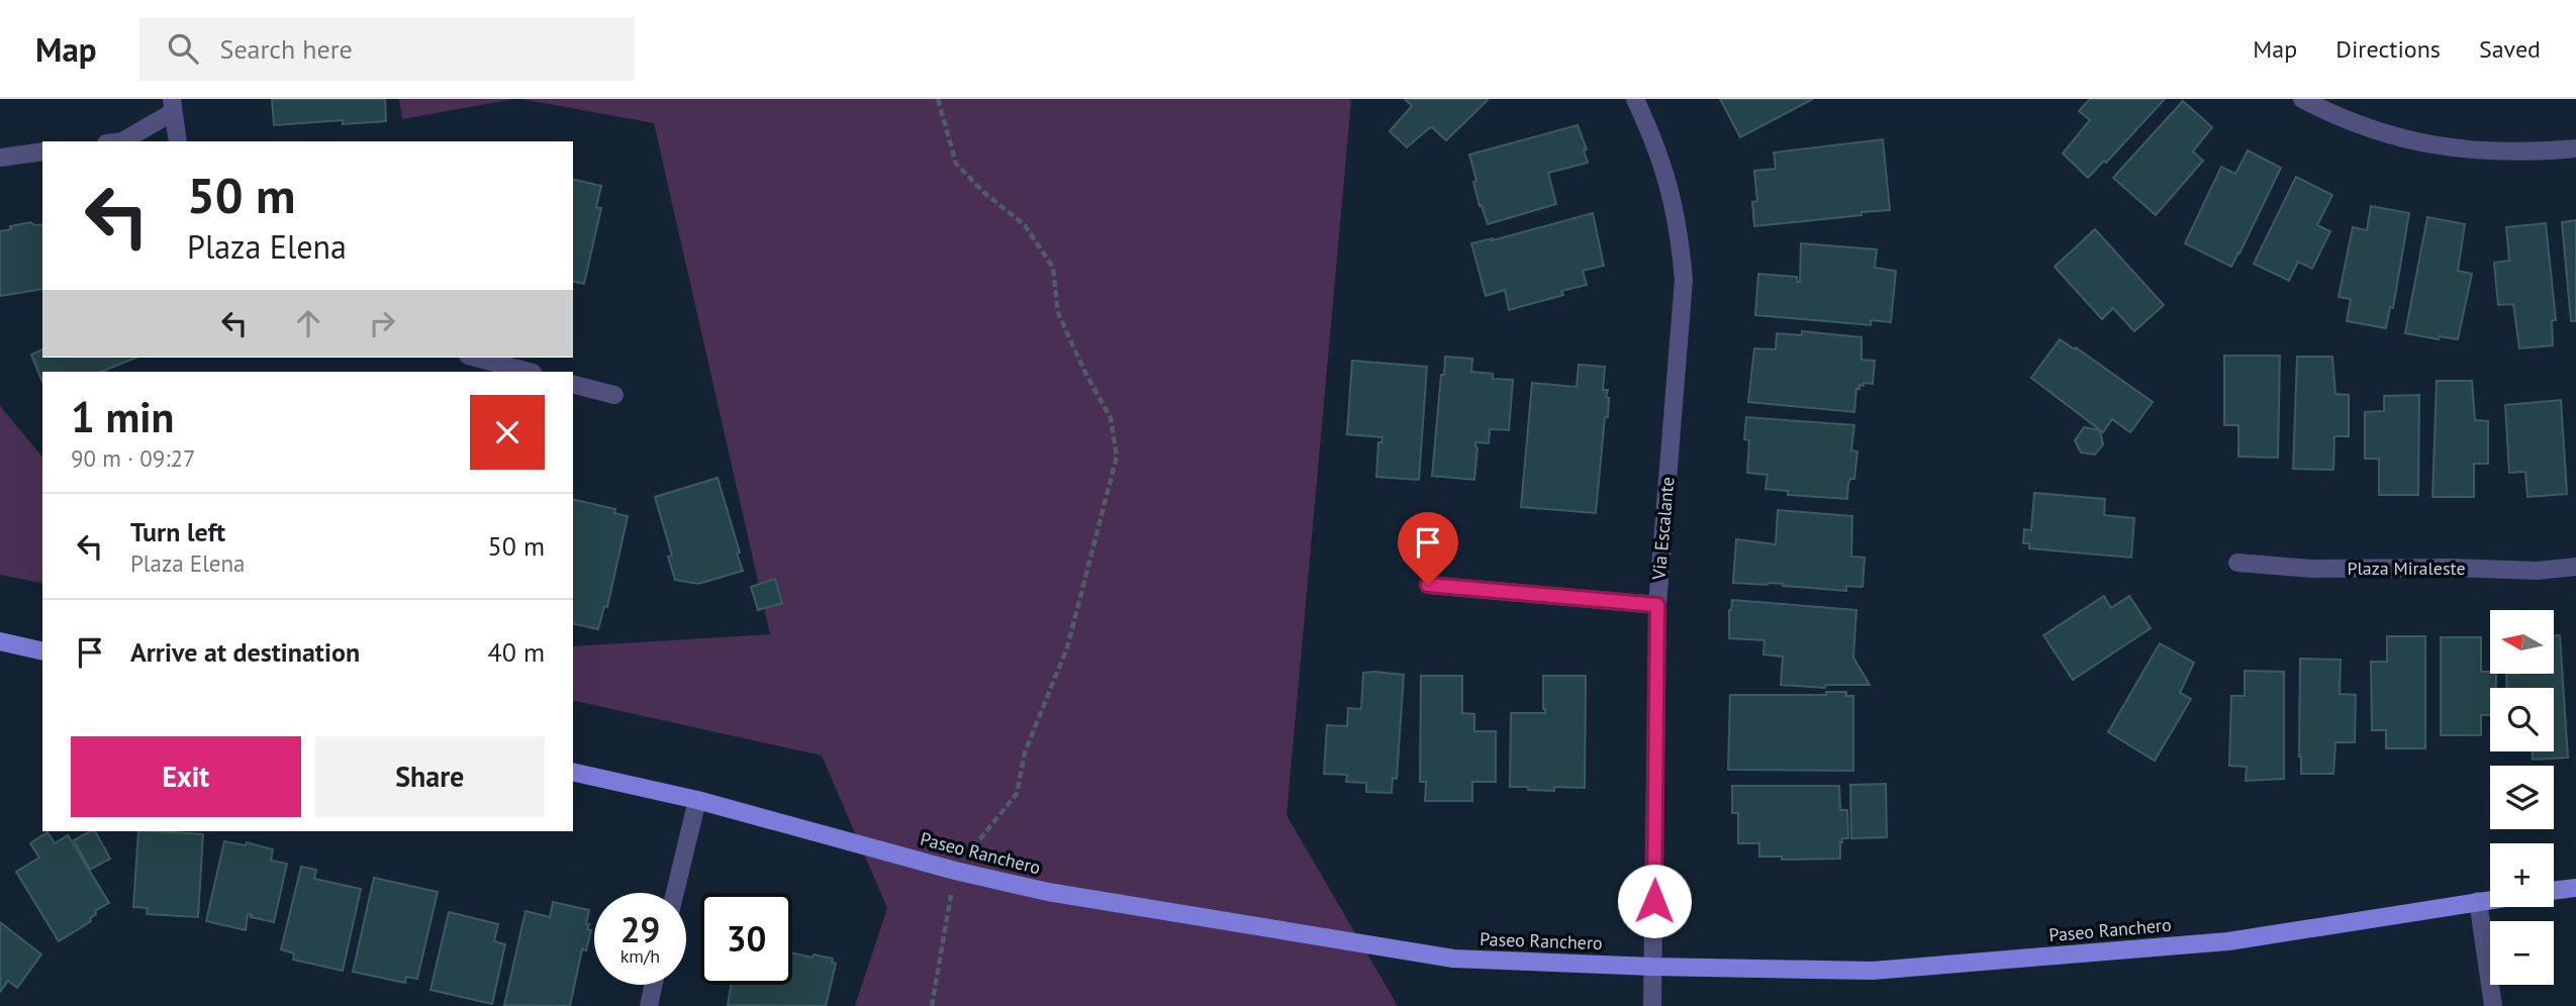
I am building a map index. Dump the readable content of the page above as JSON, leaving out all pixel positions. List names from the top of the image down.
{
  "streets": {
    "main road": ["Paseo Ranchero"],
    "street": ["Via Escalante", "Plaza Miraleste"]
  },
  "crossings": [
    ["Via Escalante", "Paseo Ranchero"]
  ],
  "north": "left",
  "page": {
    "header": "Map",
    "search": "Search here",
    "nav": ["Map", "Directions", "Saved"],
    "turn": ["50 m", "Plaza Elena"],
    "heading": ["1 min", "90 m · 09:27"],
    "list": [
      {
        "name": "Turn left",
        "note": "Plaza Elena",
        "value": "50 m"
      },
      {
        "name": "Arrive at destination",
        "value": "40 m"
      }
    ],
    "map_buttons": ["+", "−"],
    "buttons": ["Exit", "Share"],
    "speed": "29 km/h",
    "limit": "30"
  }
}
